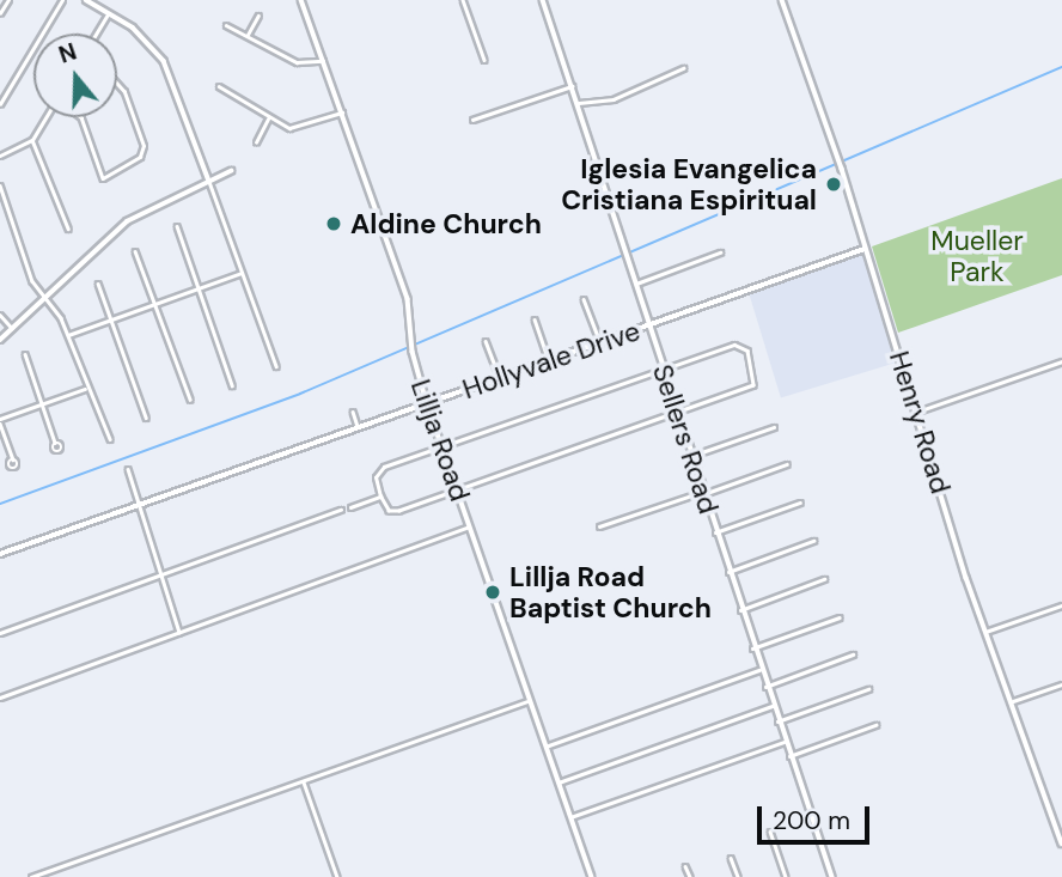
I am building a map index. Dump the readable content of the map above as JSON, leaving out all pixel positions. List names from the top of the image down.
{
  "streets": {
    "street": [
      "Hollyvale Drive",
      "Henry Road",
      "Sellers Road",
      "Lillja Road"
    ]
  },
  "crossings": [
    ["Hollyvale Drive", "Henry Road"],
    ["Hollyvale Drive", "Sellers Road"],
    ["Hollyvale Drive", "Lillja Road"]
  ],
  "parks": ["Mueller Park"],
  "places": ["Iglesia Evangelica Cristiana Espiritual", "Aldine Church", "Lillja Road Baptist Church"],
  "scale_bar": "200 m",
  "north": "top"
}
